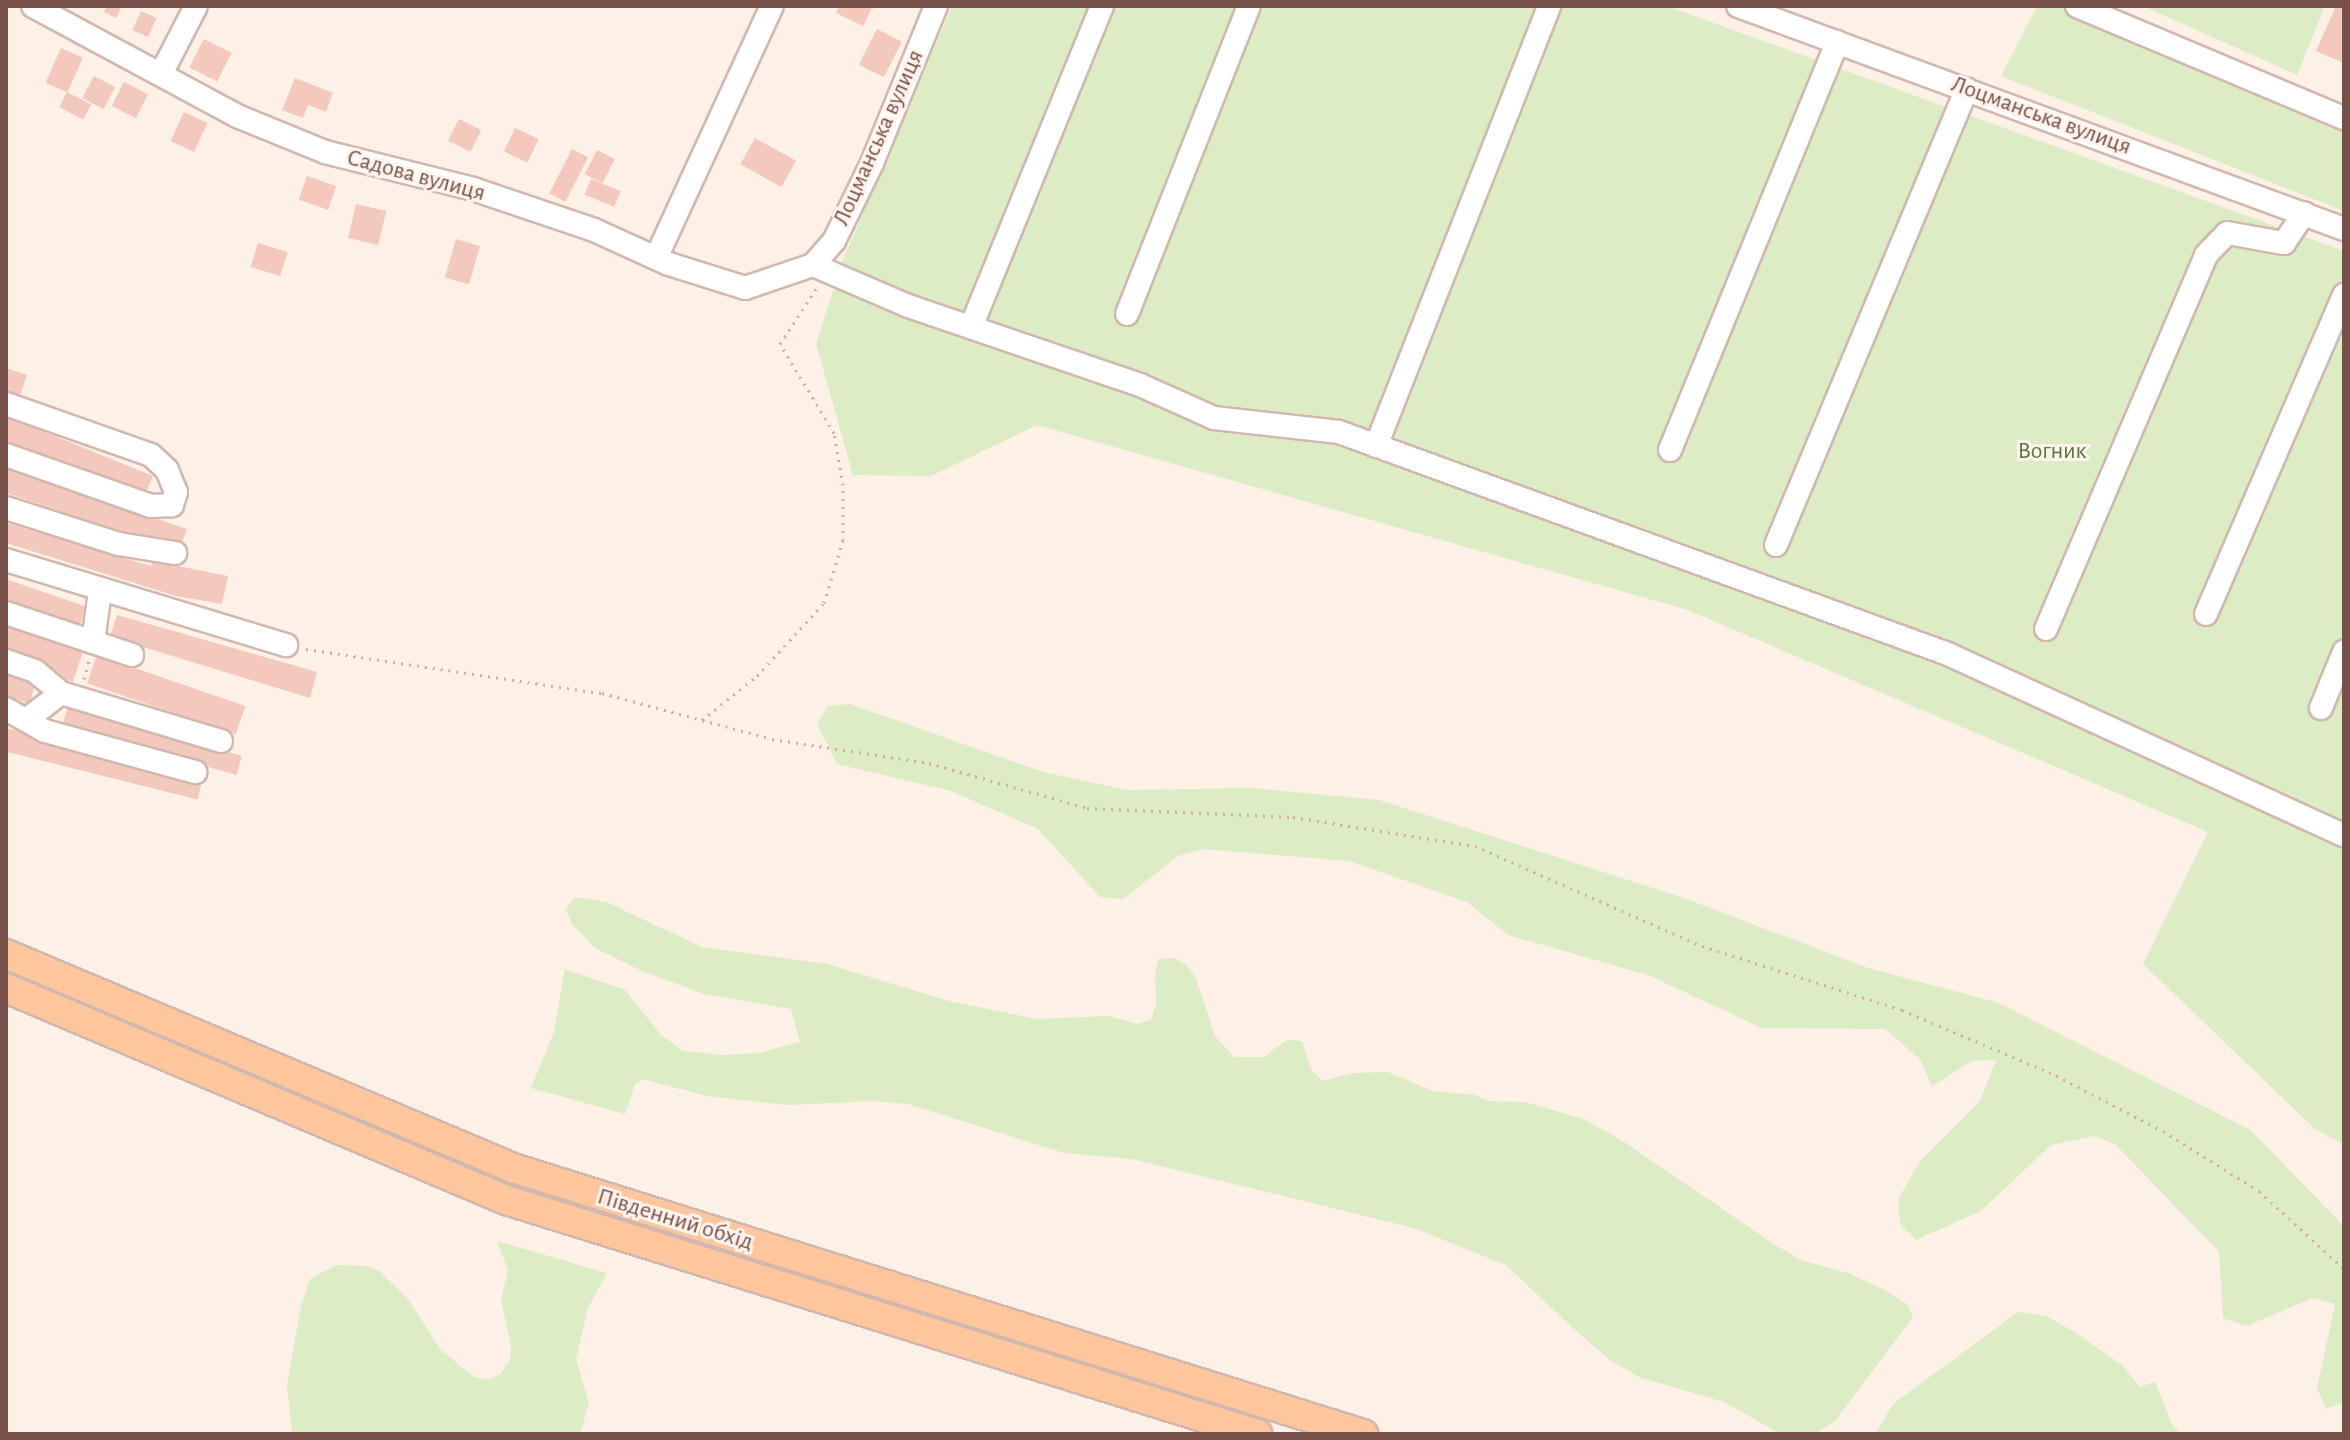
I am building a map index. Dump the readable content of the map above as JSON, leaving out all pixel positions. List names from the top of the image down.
{
  "streets": {
    "main road": ["Південний обхід"],
    "street": ["Лоцманська вулиця", "Садова вулиця"]
  },
  "crossings": [
    ["Лоцманська вулиця", "Садова вулиця"]
  ],
  "parks": ["Вогник"]
}
